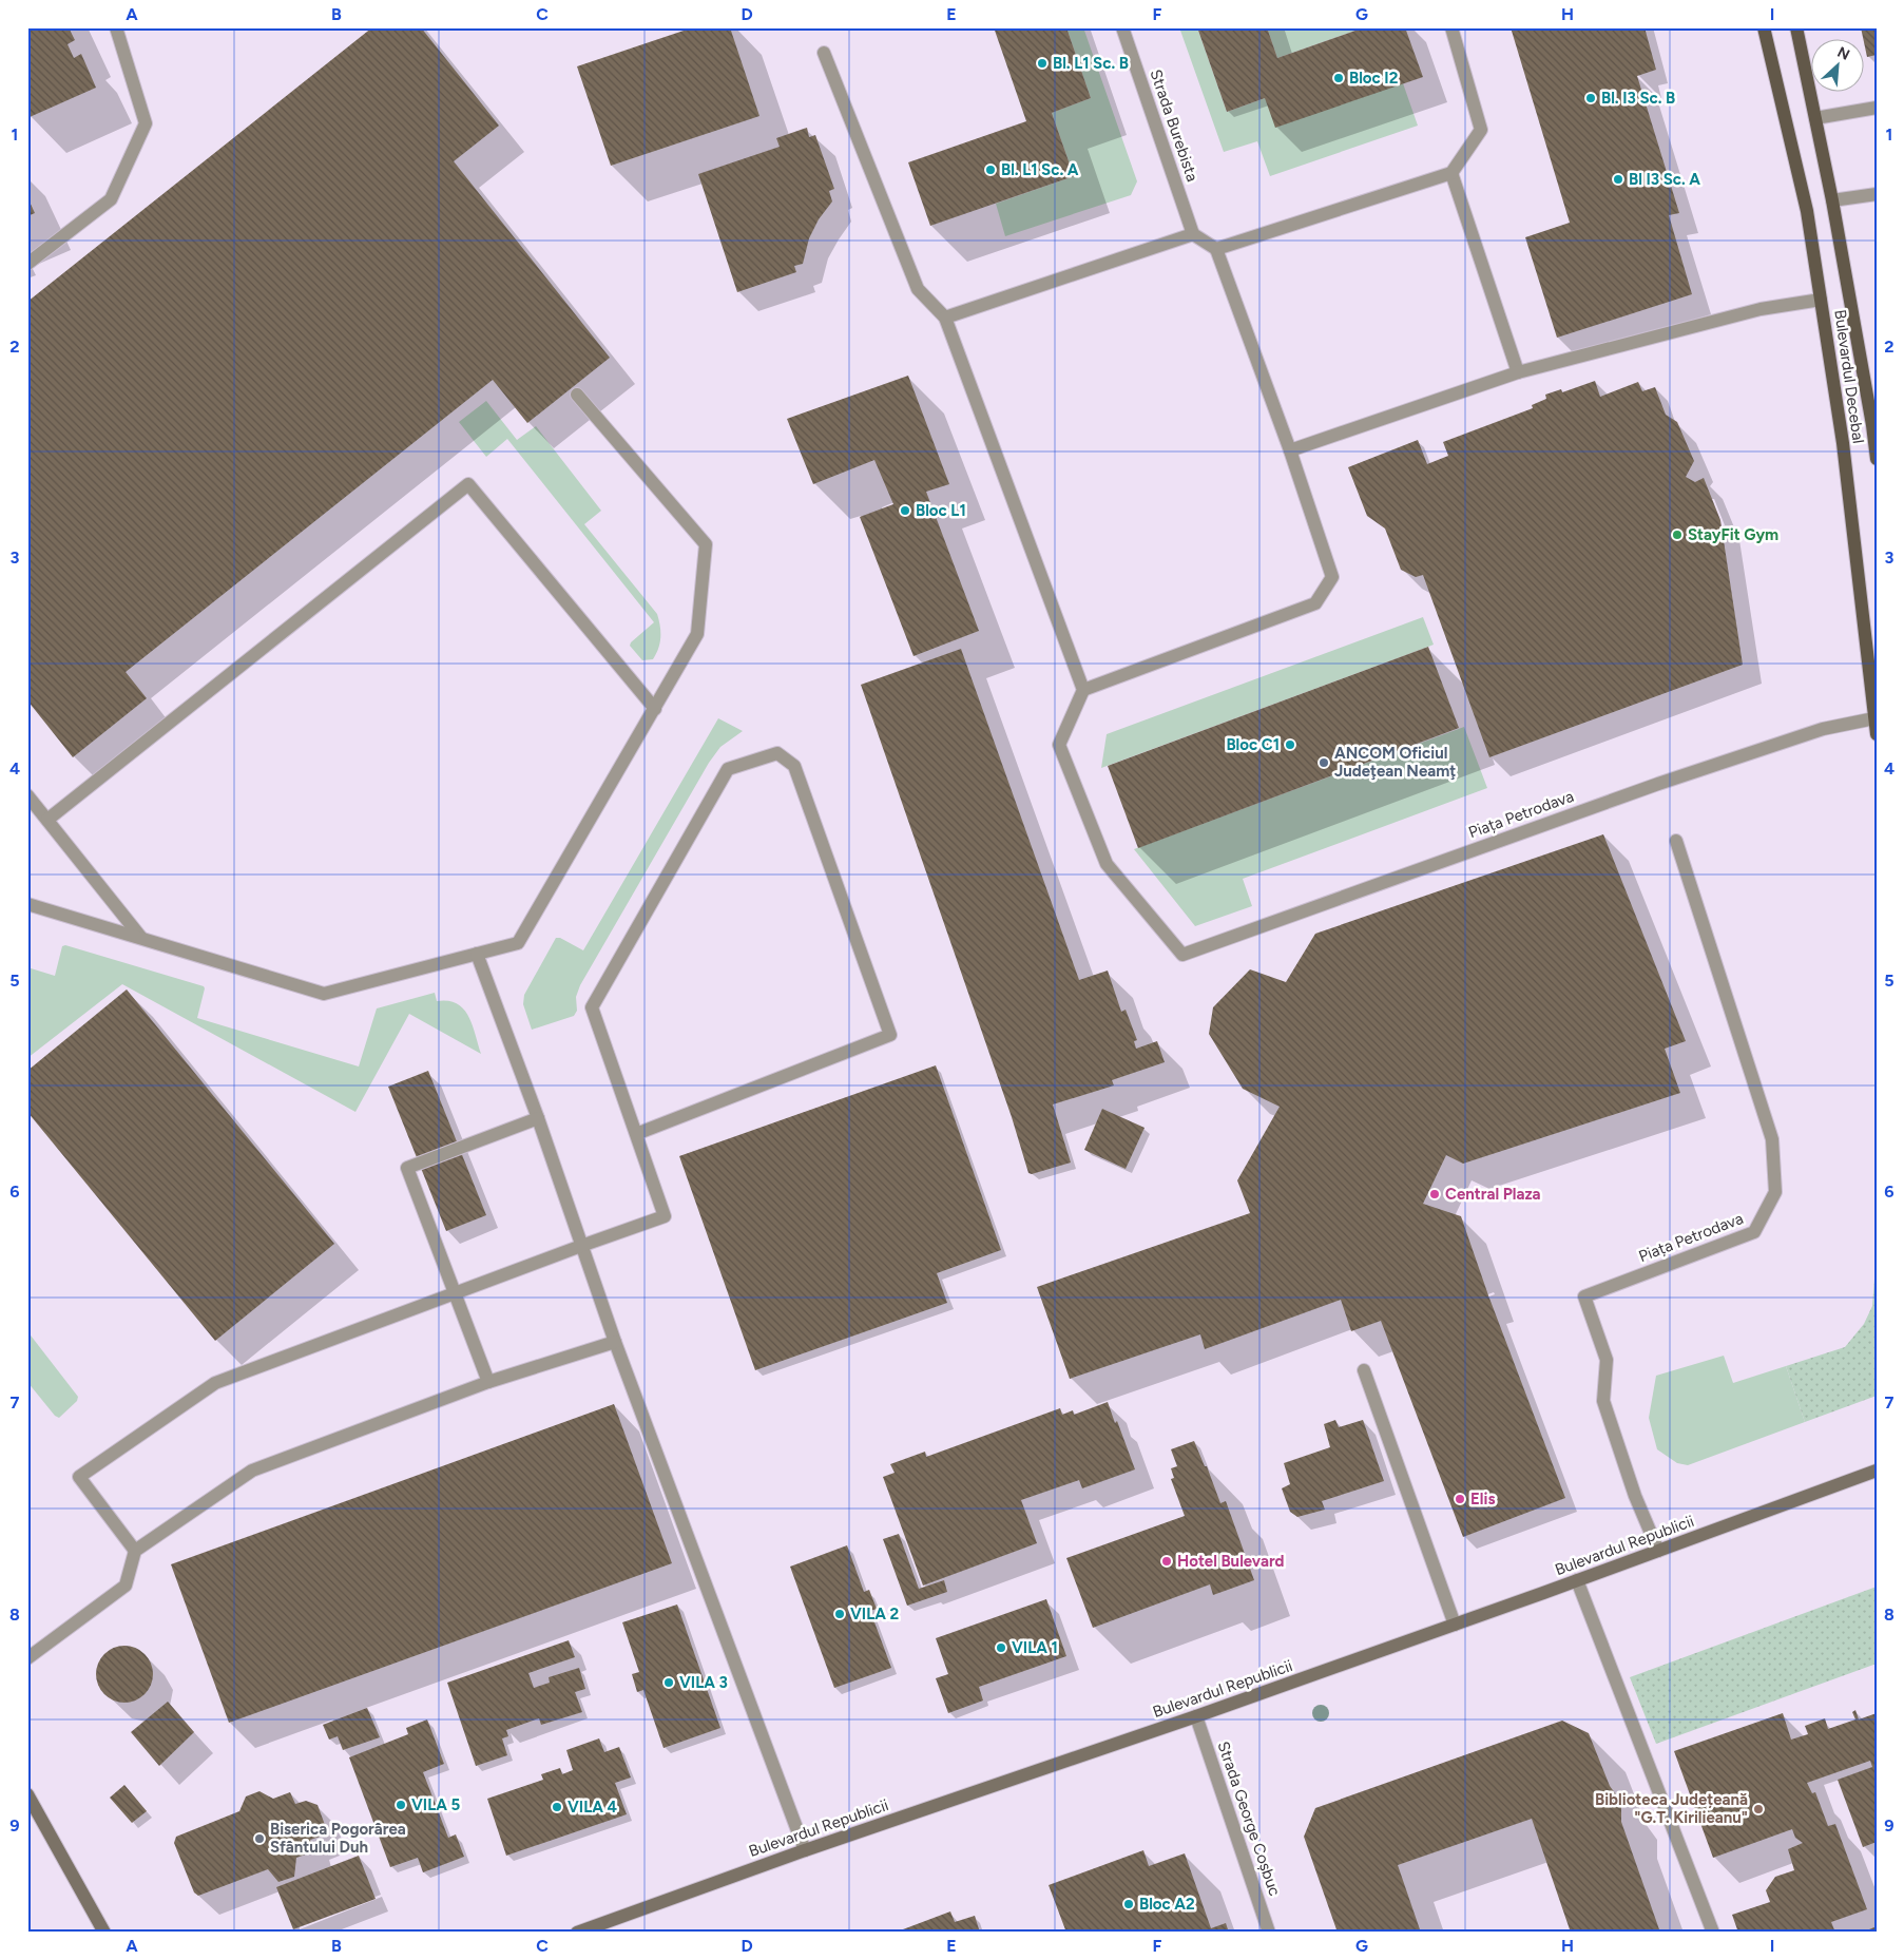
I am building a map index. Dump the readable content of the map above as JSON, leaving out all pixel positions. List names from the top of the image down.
{
  "streets": {
    "main road": ["Bulevardul Decebal", "Bulevardul Republicii"],
    "street": ["Strada Burebista", "Piața Petrodava", "Strada George Coșbuc"]
  },
  "crossings": [
    ["Bulevardul Decebal", "Piața Petrodava"],
    ["Piața Petrodava", "Bulevardul Republicii"],
    ["Bulevardul Republicii", "Strada George Coșbuc"]
  ],
  "places": [
    "Bl. L1 Sc. B",
    "Bloc I2",
    "Bl. I3 Sc. B",
    "Bl. L1 Sc. A",
    "Bl I3 Sc. A",
    "Bloc L1",
    "StayFit Gym",
    "Bloc C1",
    "ANCOM Oficiul Judeţean Neamţ",
    "Central Plaza",
    "Elis",
    "Hotel Bulevard",
    "VILA 2",
    "VILA 1",
    "VILA 3",
    "VILA 5",
    "VILA 4",
    "Biblioteca Județeană \"G.T. Kirilieanu\"",
    "Biserica Pogorârea Sfântului Duh",
    "Bloc A2"
  ],
  "north": "top right",
  "grid": {
    "columns": [
      "A",
      "B",
      "C",
      "D",
      "E",
      "F",
      "G",
      "H",
      "I"
    ],
    "rows": [
      "1",
      "2",
      "3",
      "4",
      "5",
      "6",
      "7",
      "8",
      "9"
    ]
  }
}
